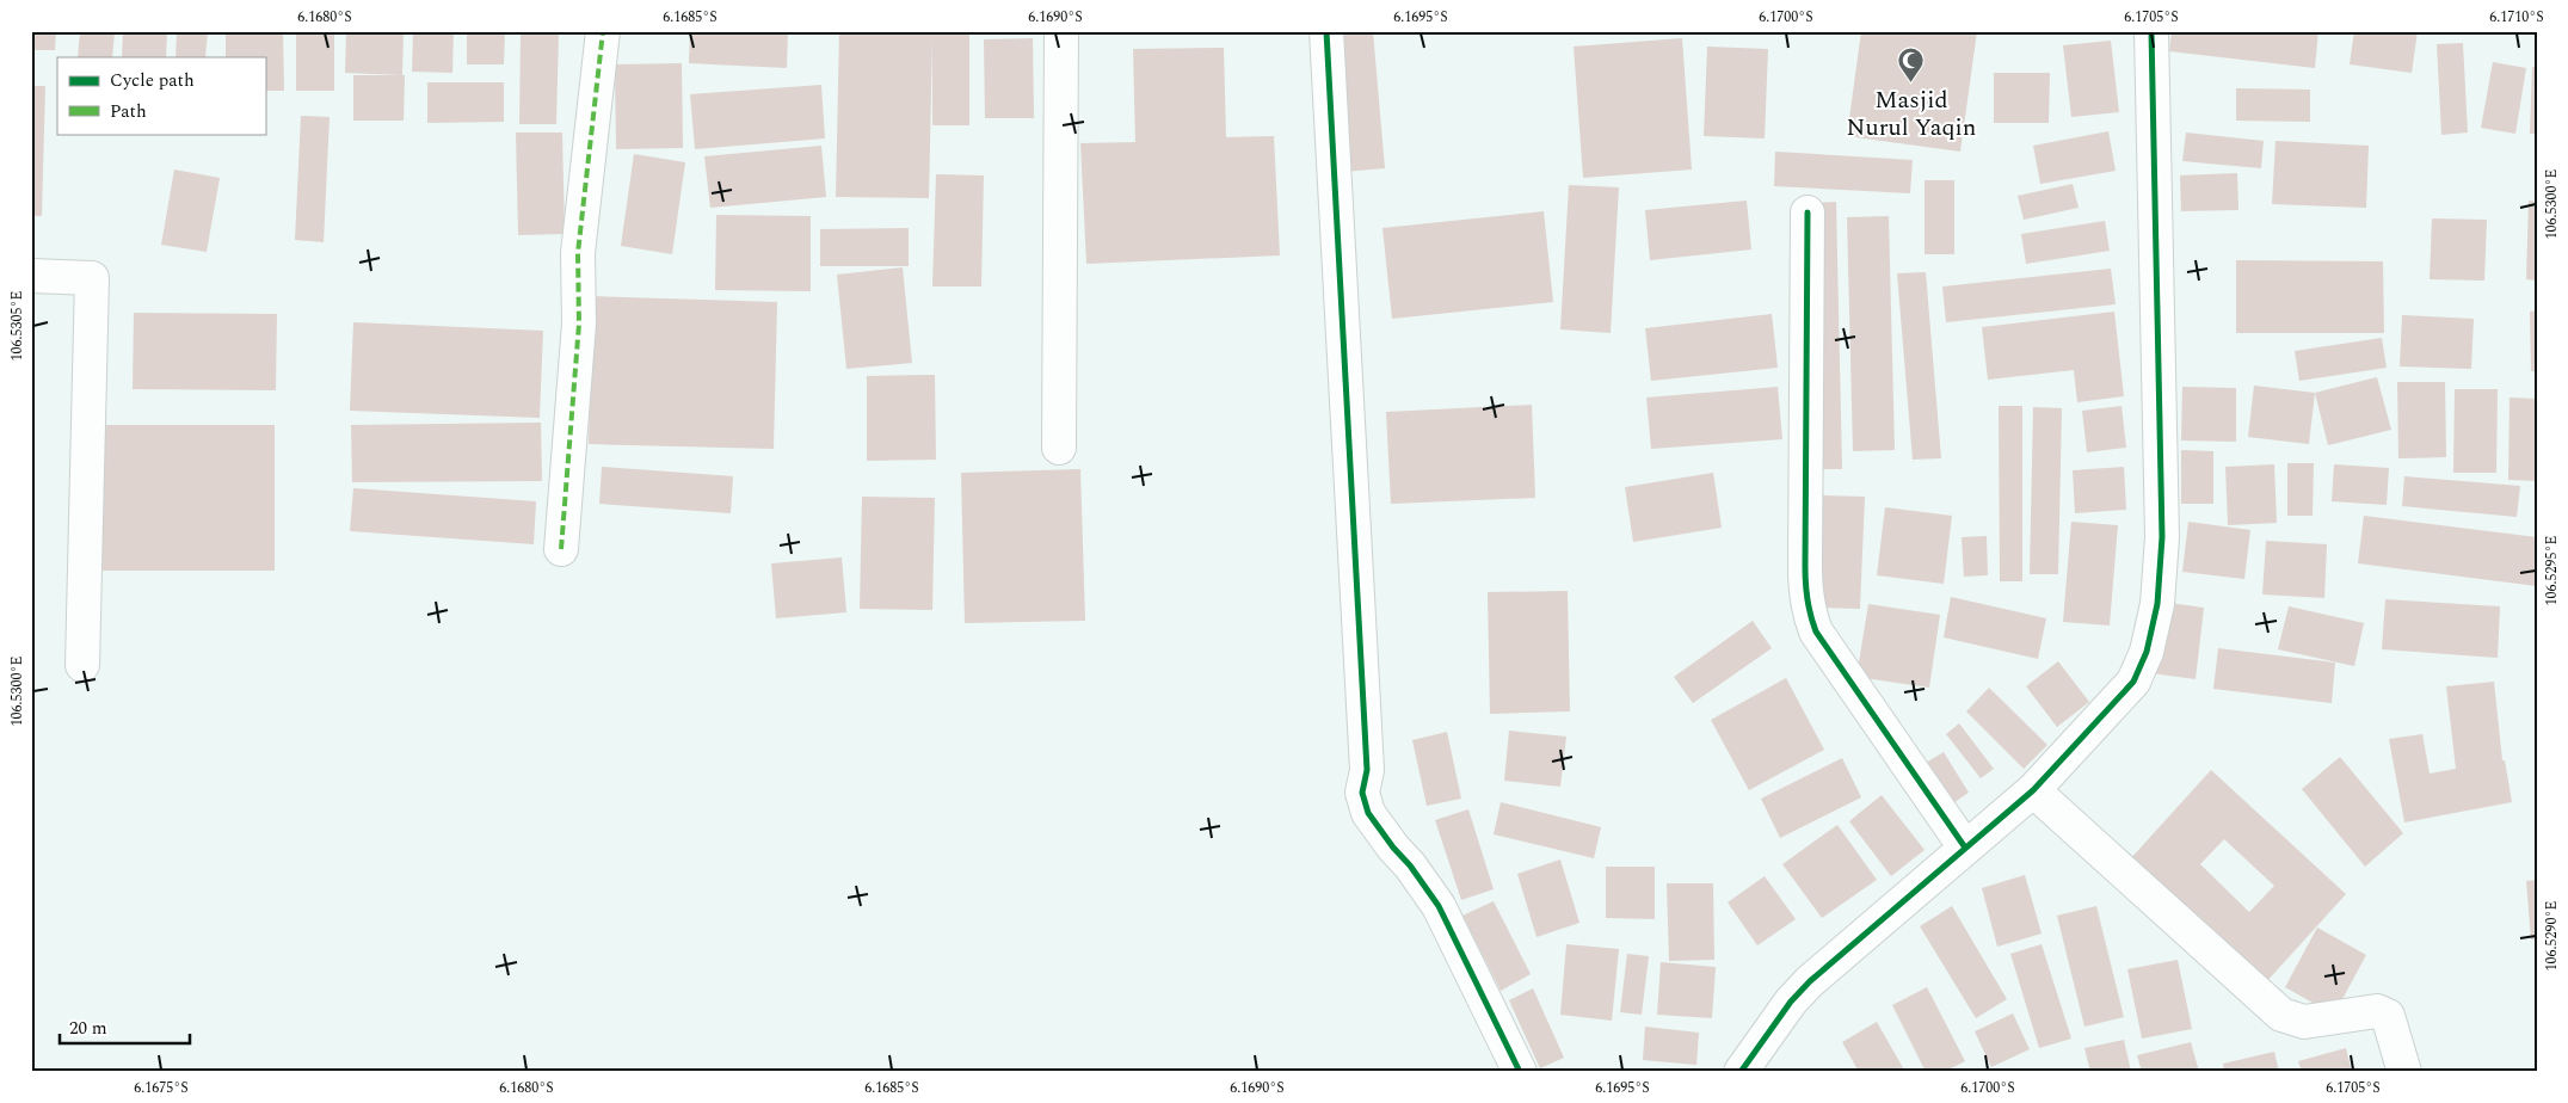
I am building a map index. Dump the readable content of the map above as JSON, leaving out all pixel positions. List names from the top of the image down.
{
  "places": {
    "mosque": ["Masjid Nurul Yaqin"]
  },
  "legend": ["Cycle path", "Path"],
  "scale_bar": "20 m",
  "coordinates": [
    "6.1680°S",
    "6.1685°S",
    "6.1690°S",
    "6.1695°S",
    "6.1700°S",
    "6.1705°S",
    "6.1710°S",
    "106.5300°E",
    "106.5305°E",
    "106.5295°E",
    "106.5290°E",
    "6.1675°S"
  ]
}
